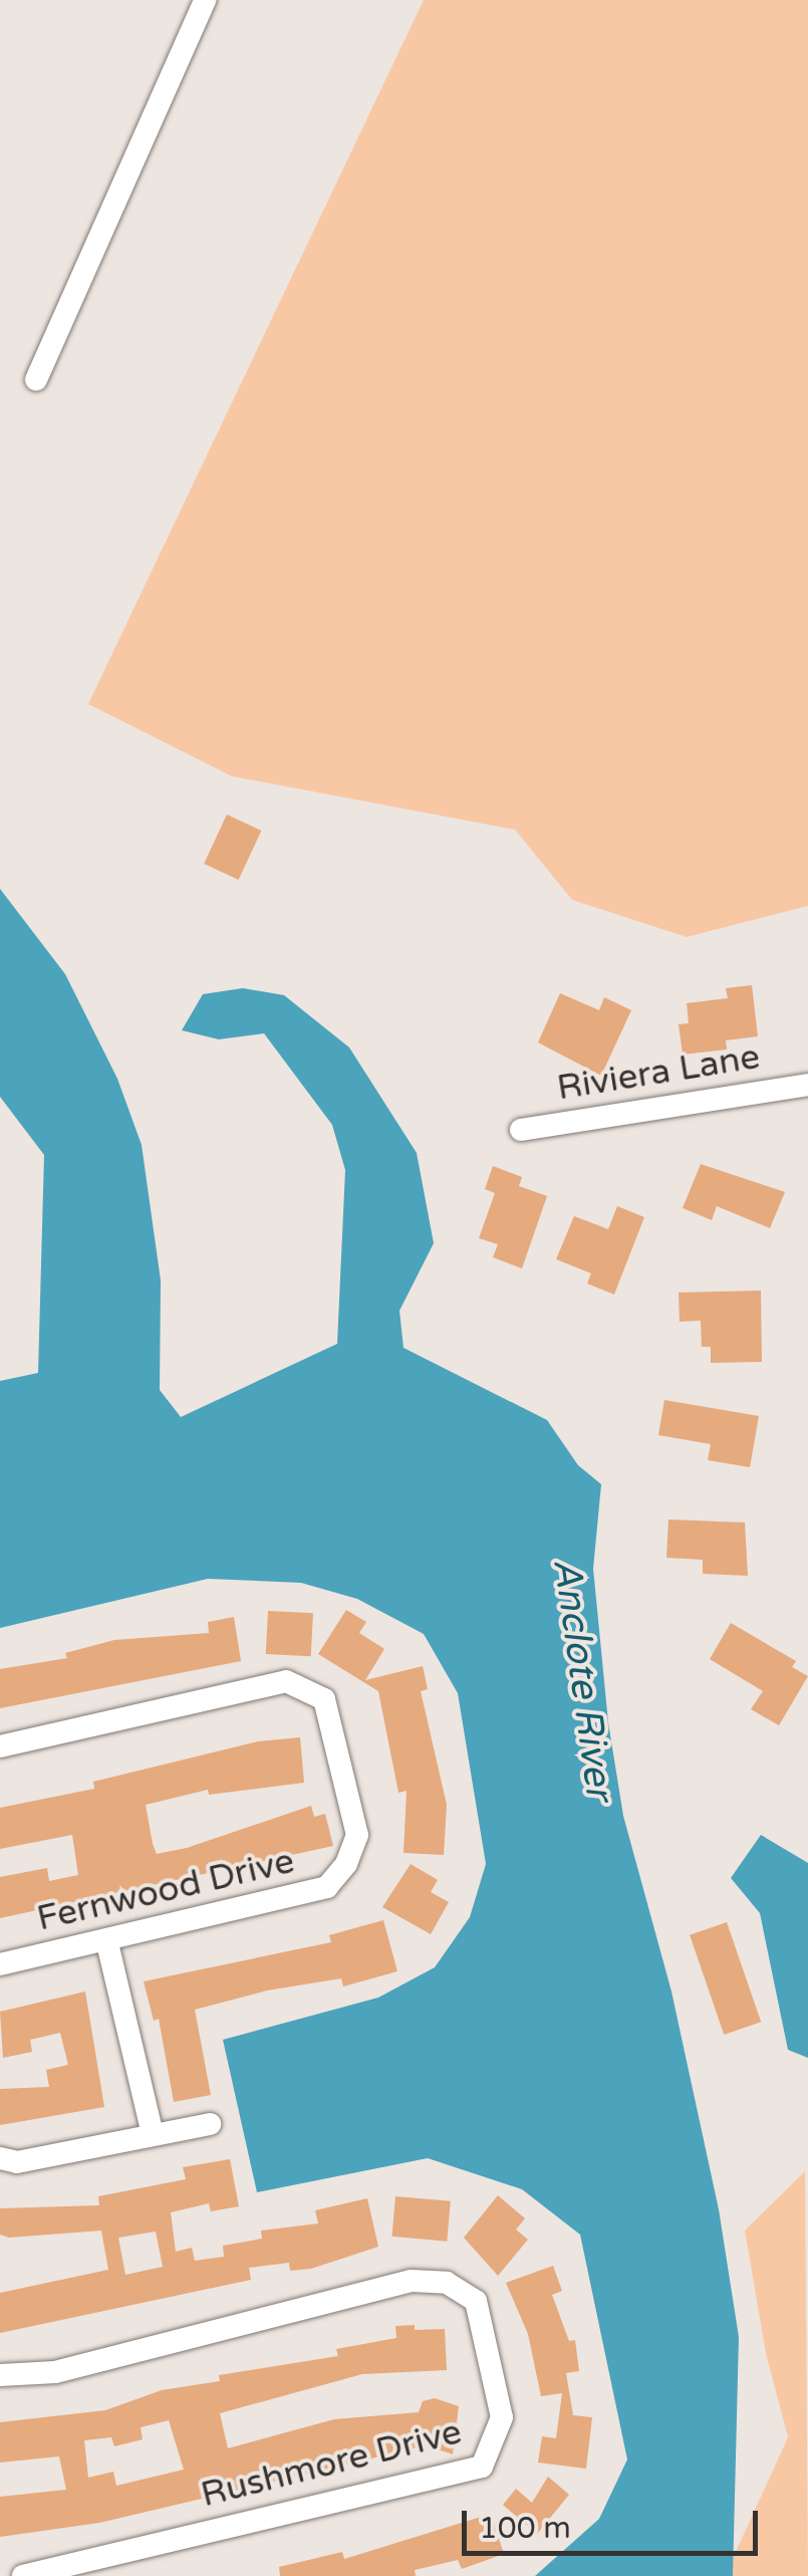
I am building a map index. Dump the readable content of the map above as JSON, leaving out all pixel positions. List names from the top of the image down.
{
  "streets": {
    "street": ["Riviera Lane", "Fernwood Drive", "Rushmore Drive"]
  },
  "water": ["Anclote River"],
  "scale_bar": "100 m"
}
